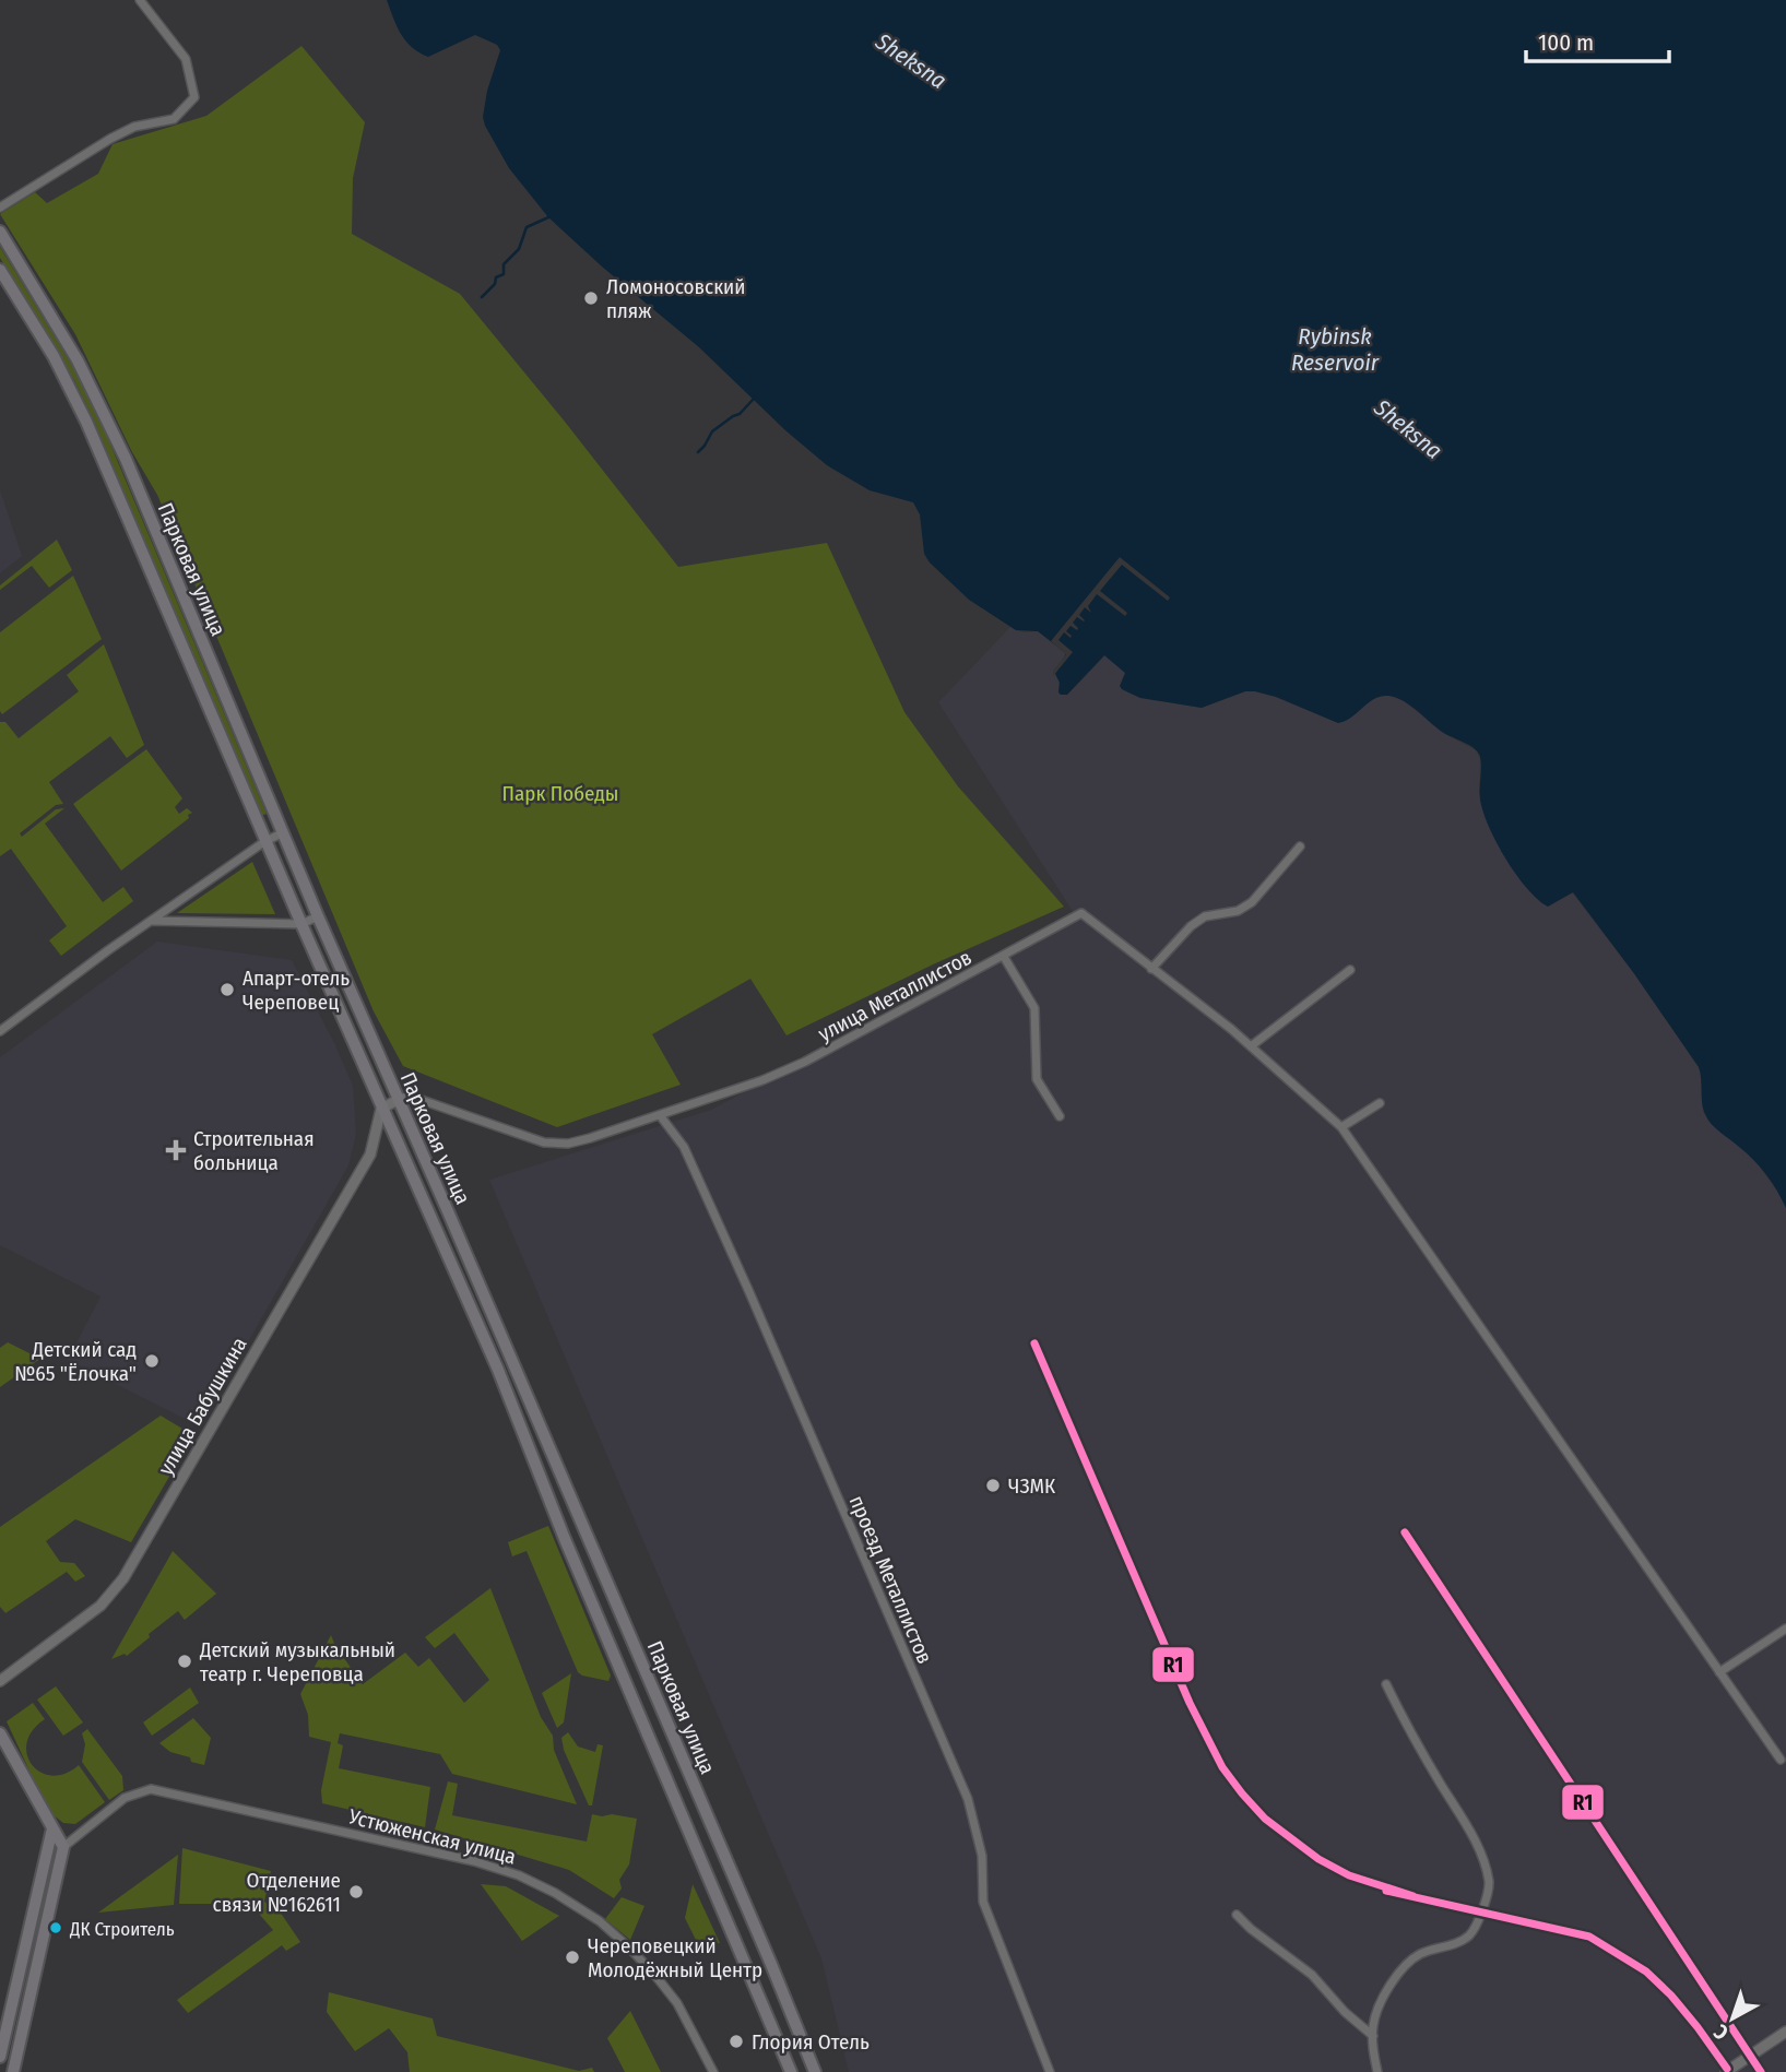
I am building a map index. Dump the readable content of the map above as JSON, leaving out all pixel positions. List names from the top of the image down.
{
  "streets": {
    "main road": ["Парковая улица"],
    "street": [
      "улица Металлистов",
      "улица Бабушкина",
      "проезд Металлистов",
      "Устюженская улица"
    ]
  },
  "crossings": [
    ["Парковая улица", "улица Металлистов"],
    ["Парковая улица", "улица Бабушкина"],
    ["улица Металлистов", "проезд Металлистов"]
  ],
  "water": ["Sheksna", "Rybinsk Reservoir"],
  "parks": ["Парк Победы"],
  "places": {
    "other": [
      "Ломоносовский пляж",
      "Апарт-отель Череповец",
      "Детский сад №65 \"Ёлочка\"",
      "ЧЗМК",
      "Детский музыкальный театр г. Череповца",
      "Отделение связи №162611",
      "ДК Строитель",
      "Череповецкий Молодёжный Центр",
      "Глория Отель"
    ],
    "health": ["Строительная больница"]
  },
  "lines": ["transit line R1"],
  "scale_bar": "100 m",
  "north": "bottom left"
}
